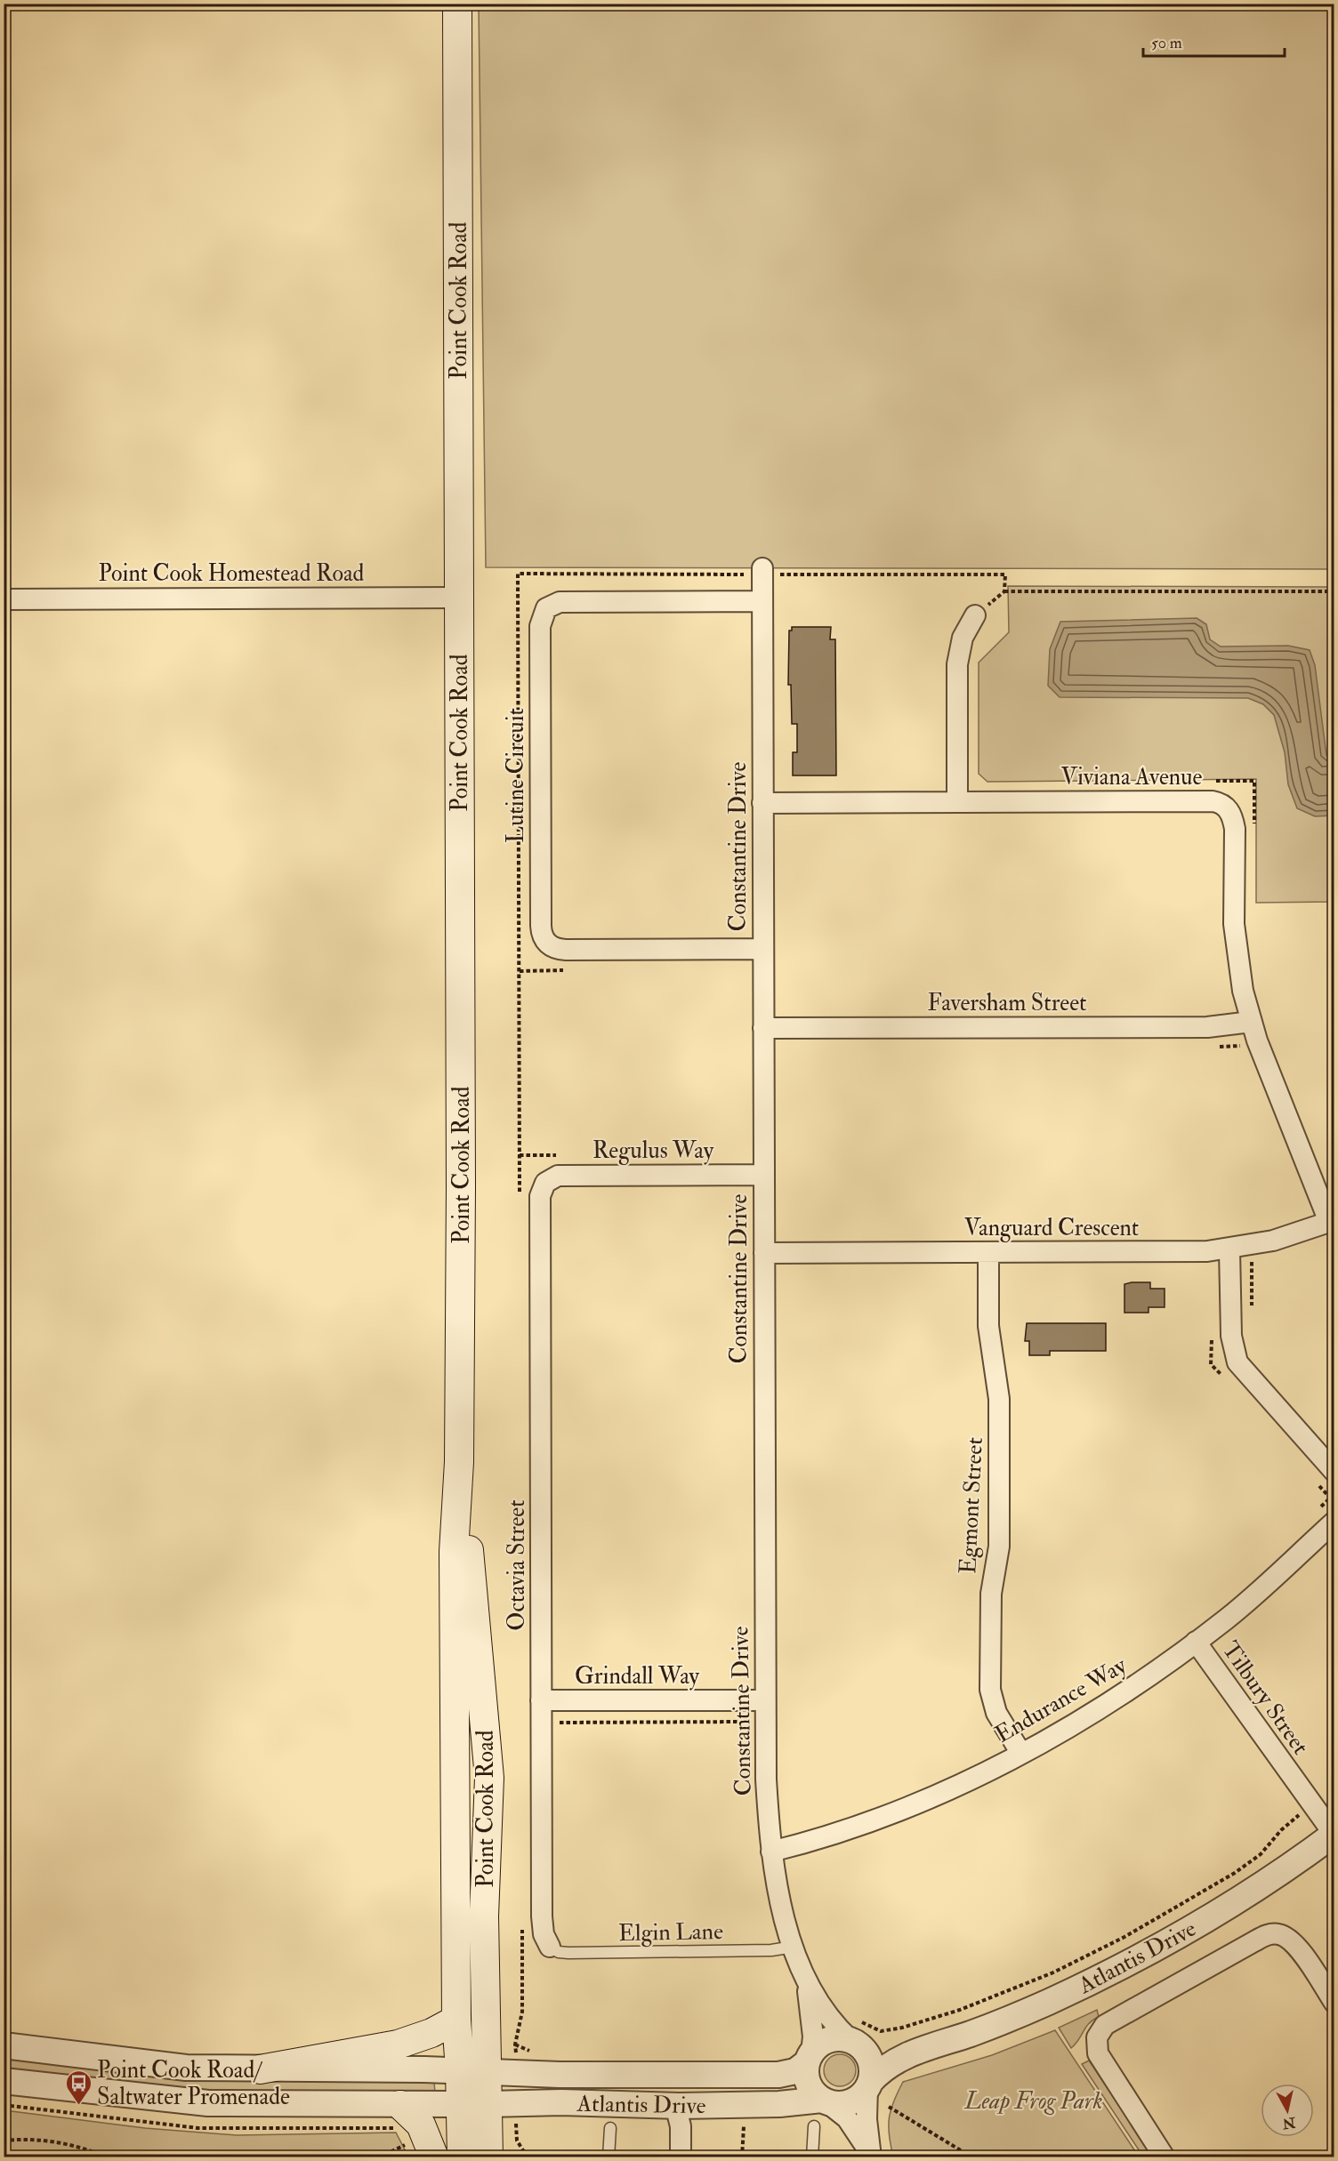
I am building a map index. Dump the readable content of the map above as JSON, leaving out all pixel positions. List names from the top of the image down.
{
  "streets": {
    "main road": ["Point Cook Road"],
    "street": [
      "Point Cook Homestead Road",
      "Lutine Circuit",
      "Viviana Avenue",
      "Constantine Drive",
      "Faversham Street",
      "Regulus Way",
      "Vanguard Crescent",
      "Egmont Street",
      "Octavia Street",
      "Grindall Way",
      "Tilbury Street",
      "Endurance Way",
      "Atlantis Drive"
    ],
    "lane": ["Elgin Lane"]
  },
  "crossings": [
    ["Point Cook Road", "Point Cook Homestead Road"],
    ["Point Cook Road", "Atlantis Drive"],
    ["Lutine Circuit", "Constantine Drive"],
    ["Viviana Avenue", "Constantine Drive"],
    ["Viviana Avenue", "Faversham Street"],
    ["Viviana Avenue", "Vanguard Crescent"],
    ["Constantine Drive", "Faversham Street"],
    ["Constantine Drive", "Regulus Way"],
    ["Constantine Drive", "Vanguard Crescent"],
    ["Constantine Drive", "Grindall Way"],
    ["Constantine Drive", "Endurance Way"],
    ["Constantine Drive", "Elgin Lane"],
    ["Constantine Drive", "Atlantis Drive"],
    ["Regulus Way", "Octavia Street"],
    ["Vanguard Crescent", "Egmont Street"],
    ["Egmont Street", "Endurance Way"],
    ["Octavia Street", "Grindall Way"],
    ["Octavia Street", "Elgin Lane"],
    ["Tilbury Street", "Endurance Way"],
    ["Tilbury Street", "Atlantis Drive"]
  ],
  "parks": ["Leap Frog Park"],
  "places": {
    "bus stop": ["Point Cook Road/ Saltwater Promenade"]
  },
  "scale_bar": "50 m",
  "north": "bottom"
}
